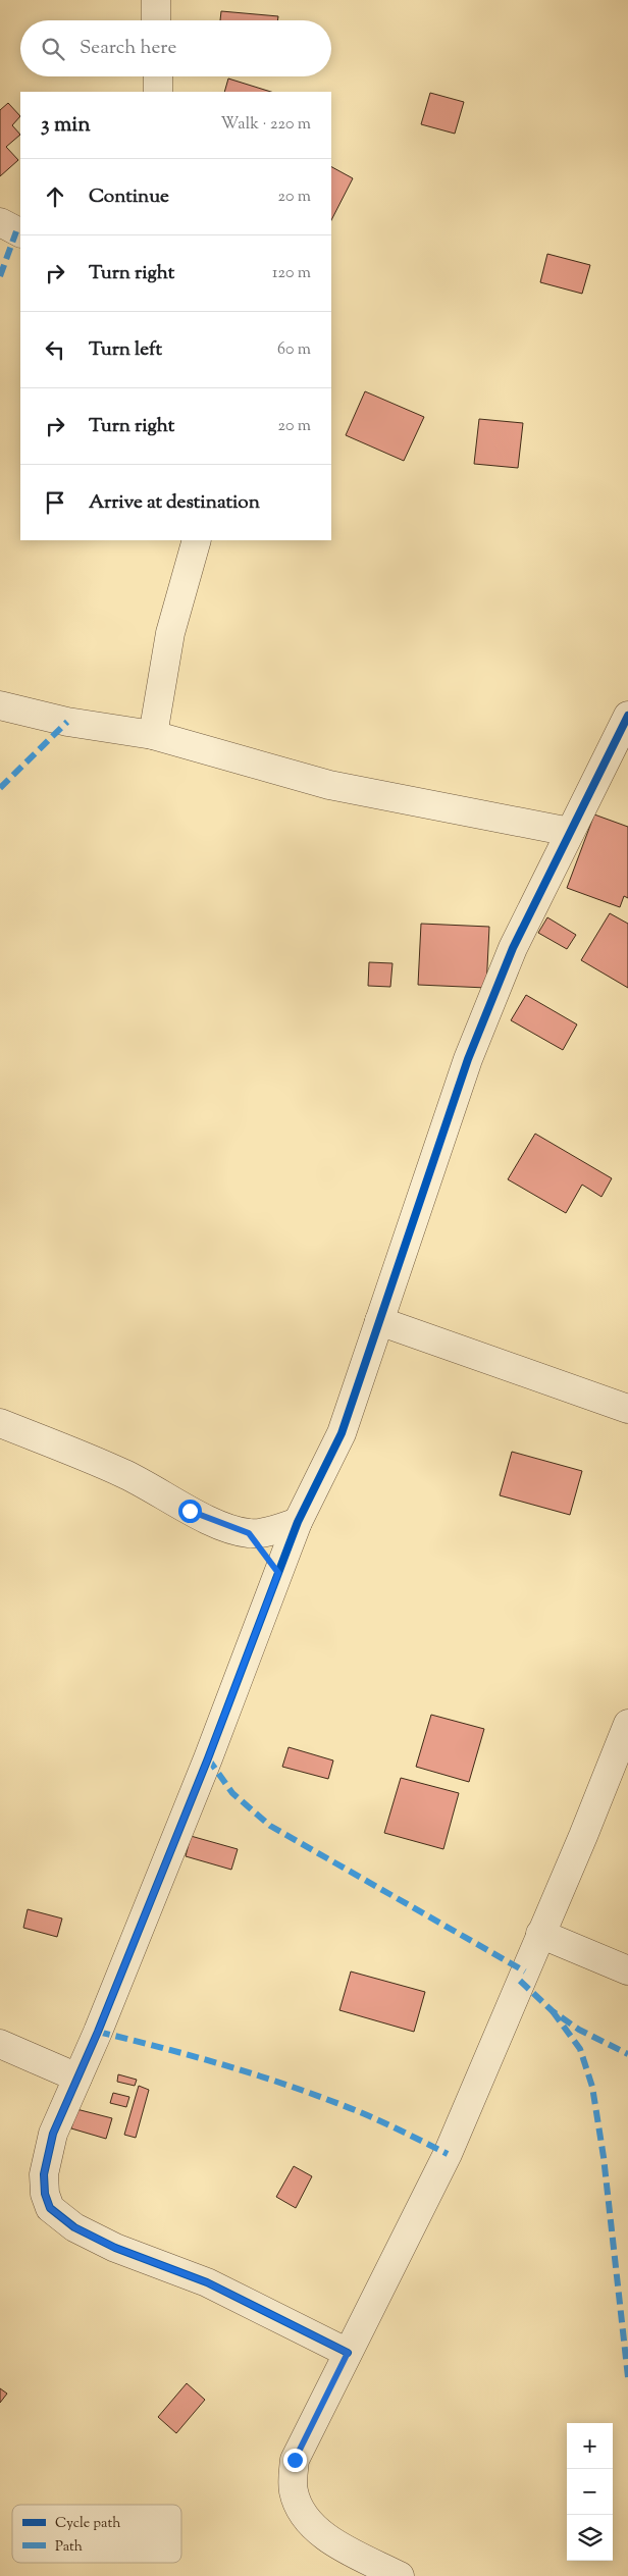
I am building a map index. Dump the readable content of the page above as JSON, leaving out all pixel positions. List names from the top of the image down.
{
  "legend": ["Cycle path", "Path"],
  "page": {
    "search": "Search here",
    "heading": ["3 min", "Walk · 220 m"],
    "list": [
      ["Continue", "20 m"],
      ["Turn right", "120 m"],
      ["Turn left", "60 m"],
      ["Turn right", "20 m"],
      "Arrive at destination"
    ],
    "map_buttons": ["+", "−"]
  }
}
